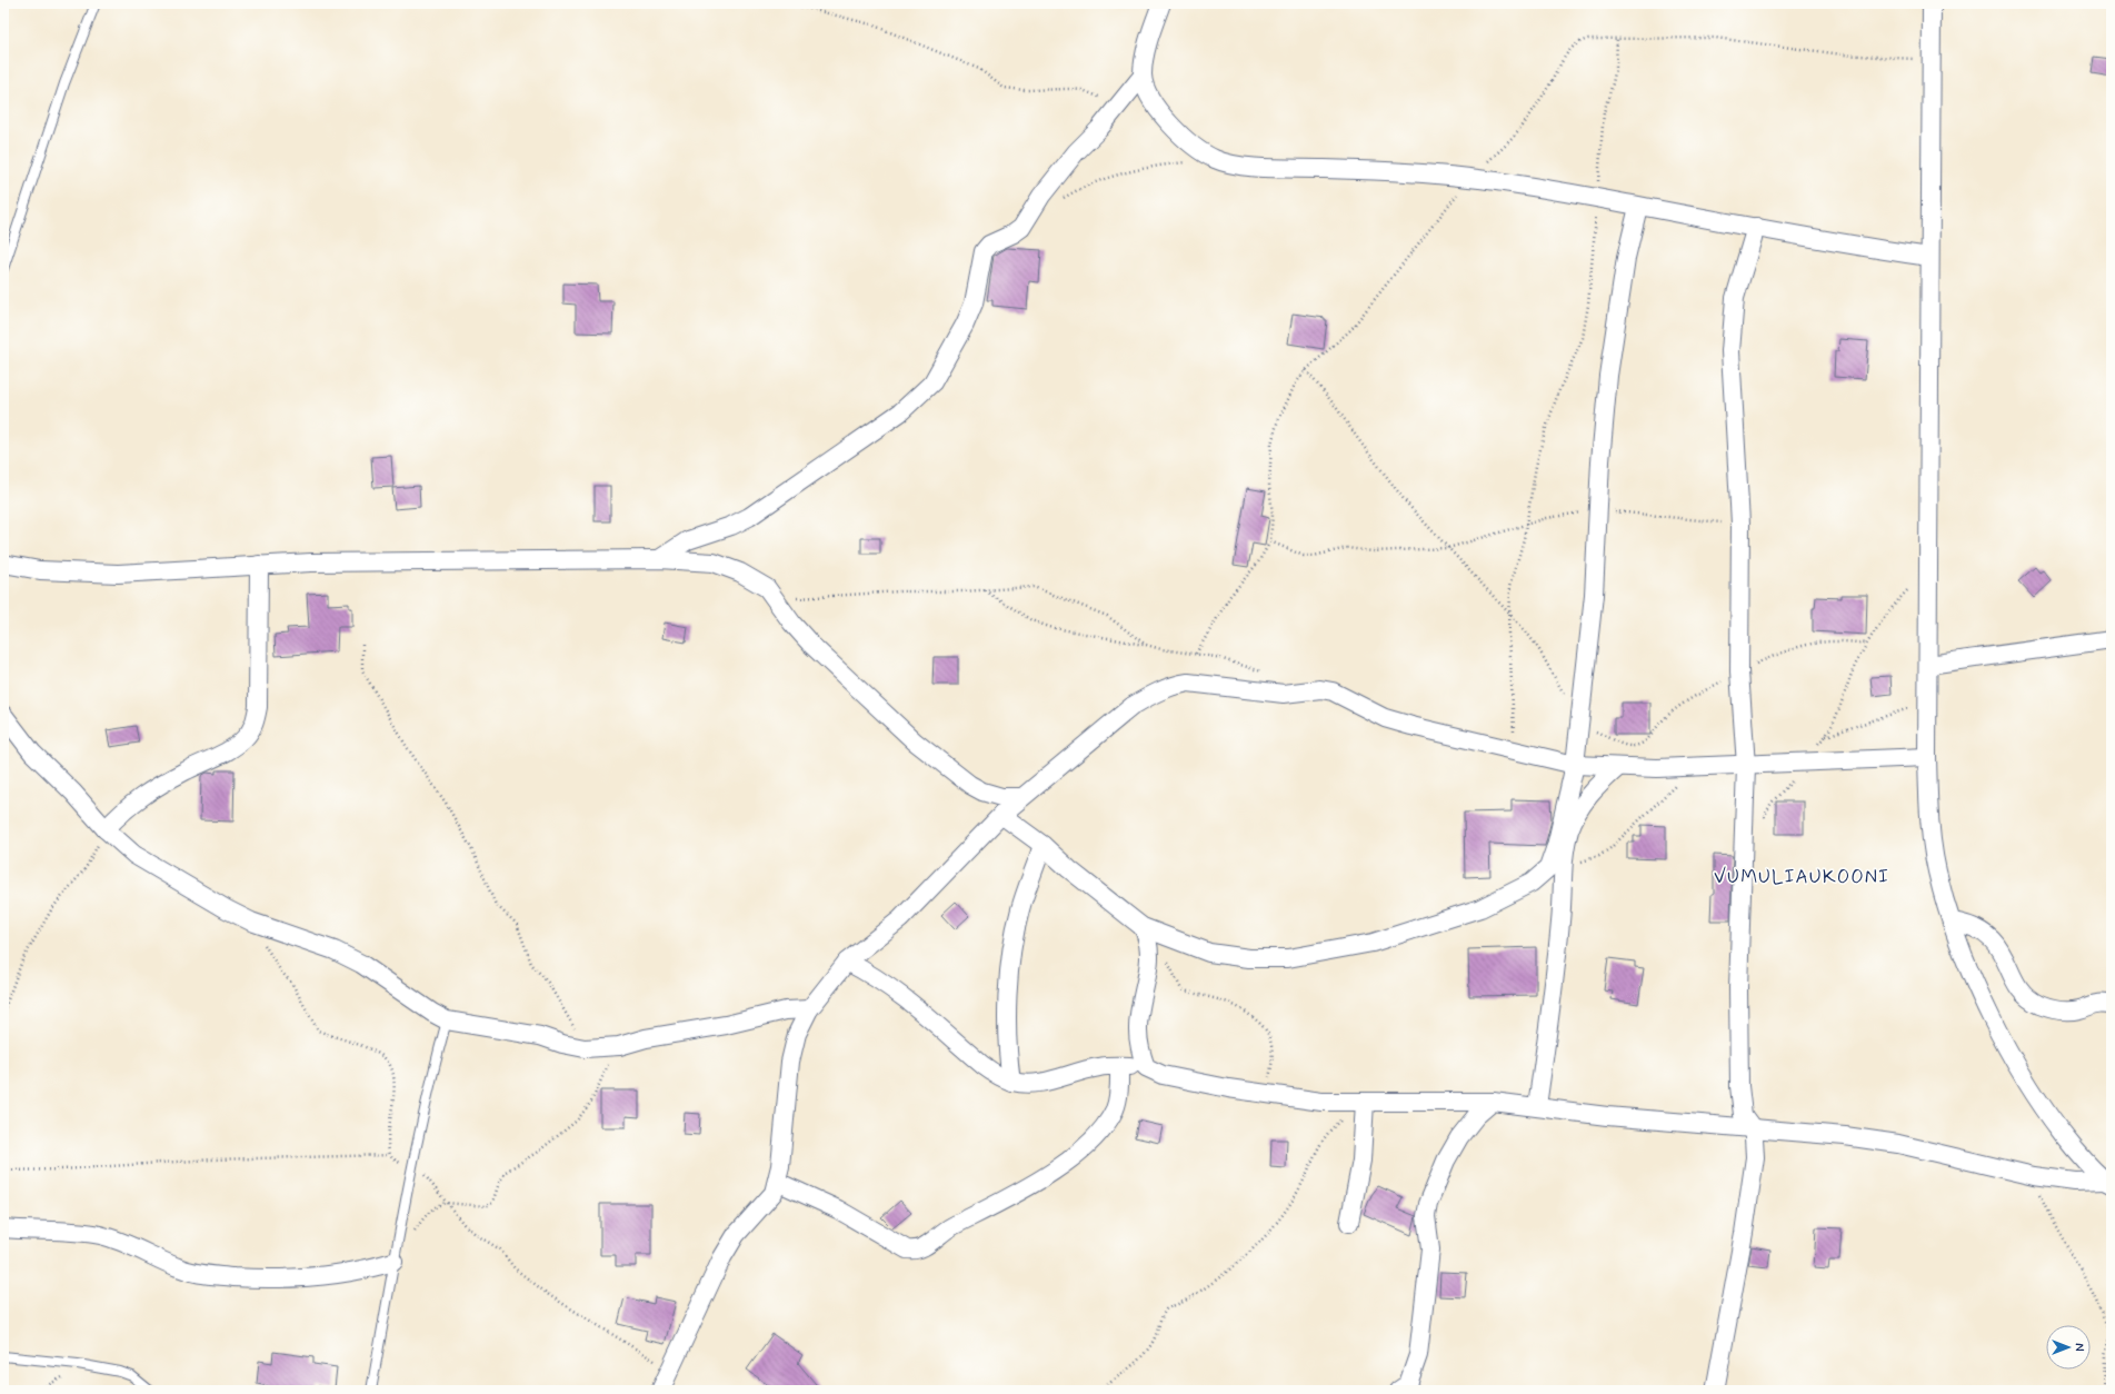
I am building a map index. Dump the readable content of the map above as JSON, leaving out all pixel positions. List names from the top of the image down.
{
  "districts": ["VUMULIAUKOONI"],
  "north": "right"
}
